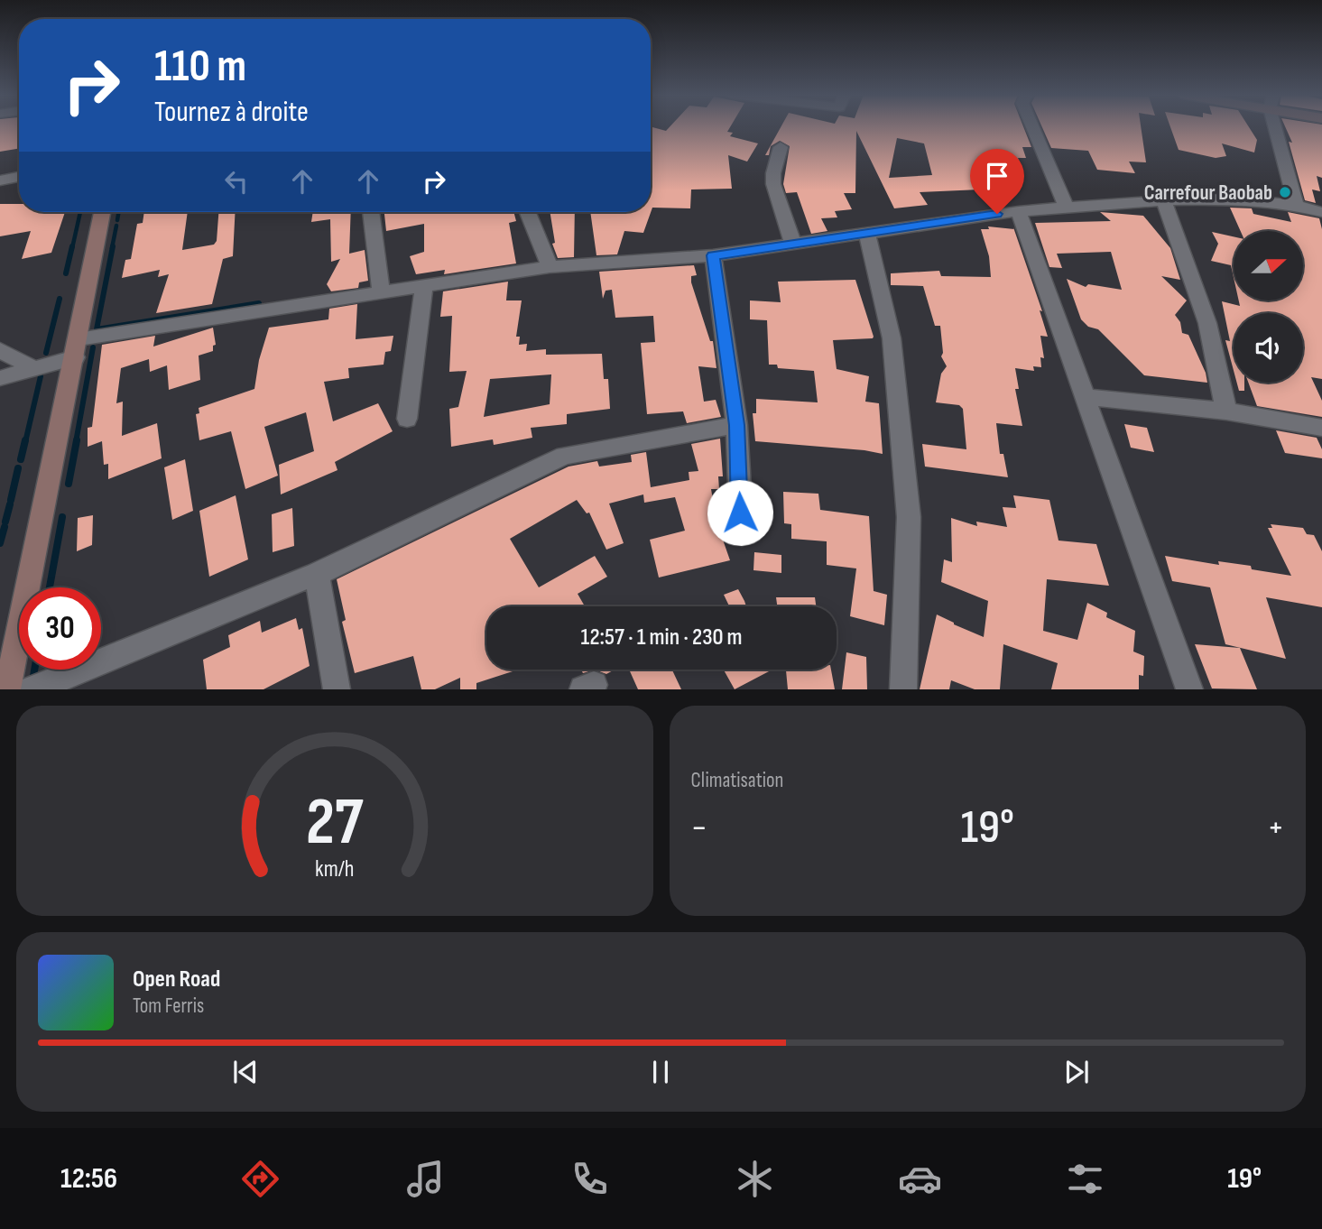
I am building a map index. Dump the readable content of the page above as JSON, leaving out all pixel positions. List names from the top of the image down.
{
  "places": ["Carrefour Baobab"],
  "north": "right",
  "page": {
    "turn": ["110 m", "Tournez à droite"],
    "limit": "30",
    "trip": "12:57 · 1 min · 230 m",
    "tile": "Climatisation",
    "heat": ["−", "19°", "+"],
    "song": ["Open Road", "Tom Ferris"],
    "tabs": ["12:56", "19°"],
    "gauge": ["27", "km/h"]
  }
}
